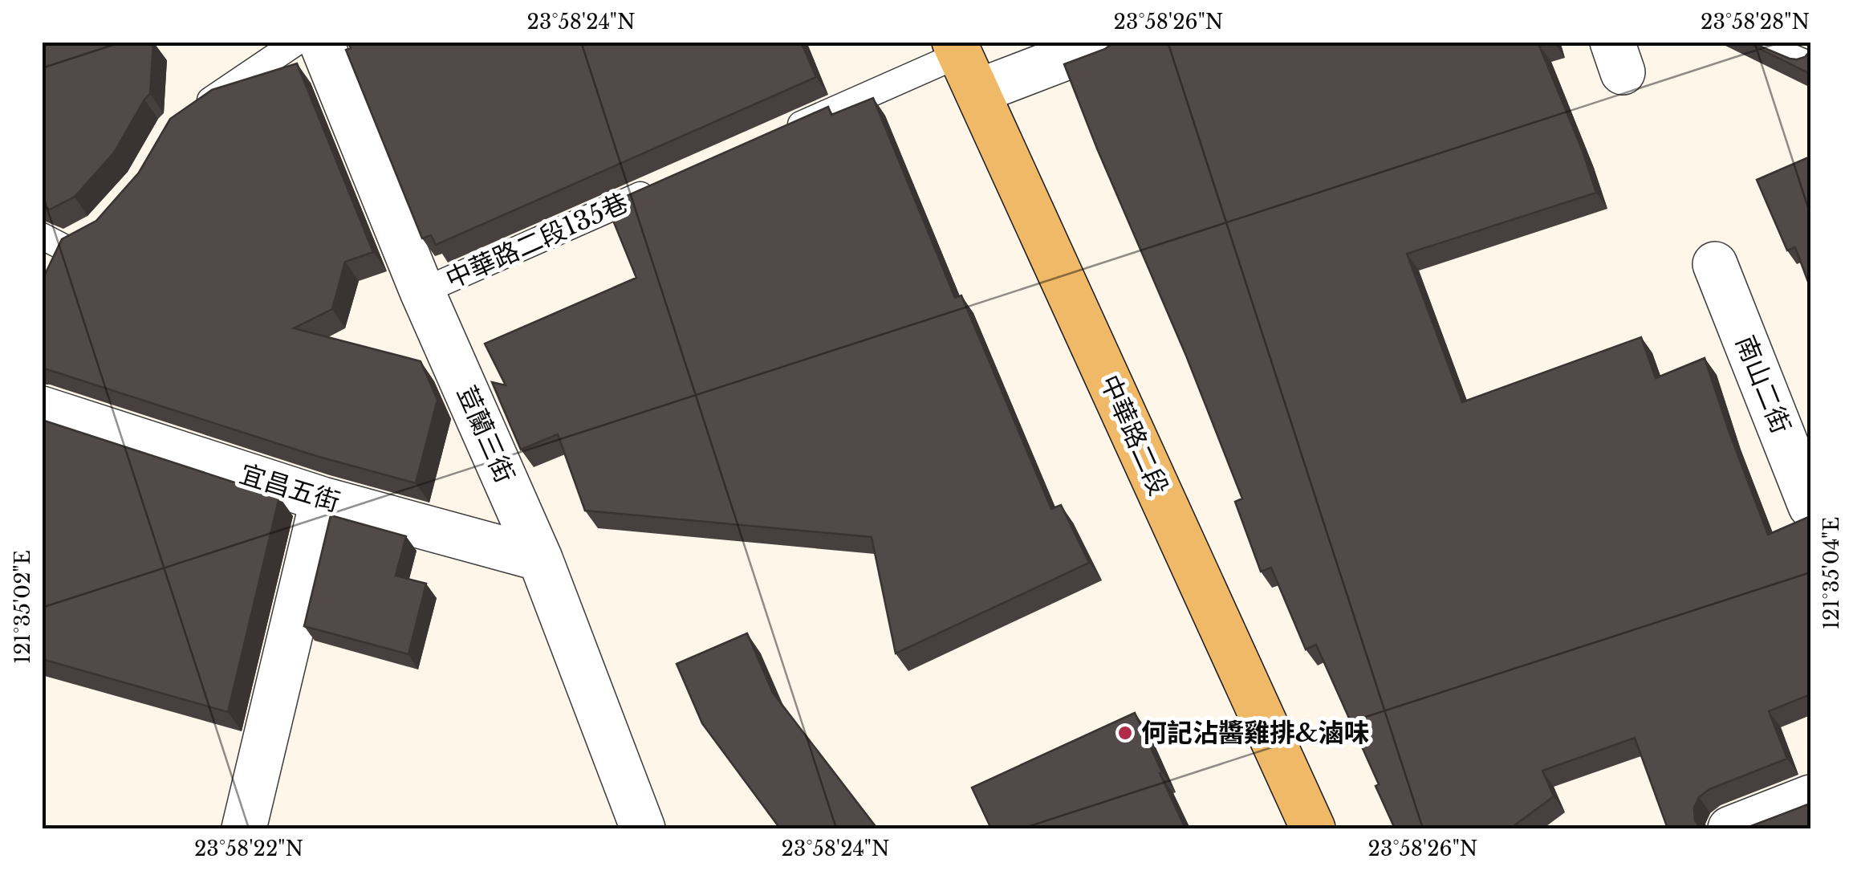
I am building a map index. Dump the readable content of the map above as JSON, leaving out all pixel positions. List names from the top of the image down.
{
  "streets": {
    "main road": ["中華路二段"],
    "street": ["南山二街", "荳蘭三街", "宜昌五街"],
    "lane": ["中華路二段135巷"]
  },
  "crossings": [
    ["中華路二段135巷", "荳蘭三街"],
    ["荳蘭三街", "宜昌五街"]
  ],
  "places": ["何記沾醬雞排&滷味"],
  "coordinates": [
    "23°58'24\"N",
    "23°58'26\"N",
    "23°58'28\"N",
    "121°35'04\"E",
    "121°35'02\"E",
    "23°58'22\"N"
  ]
}
